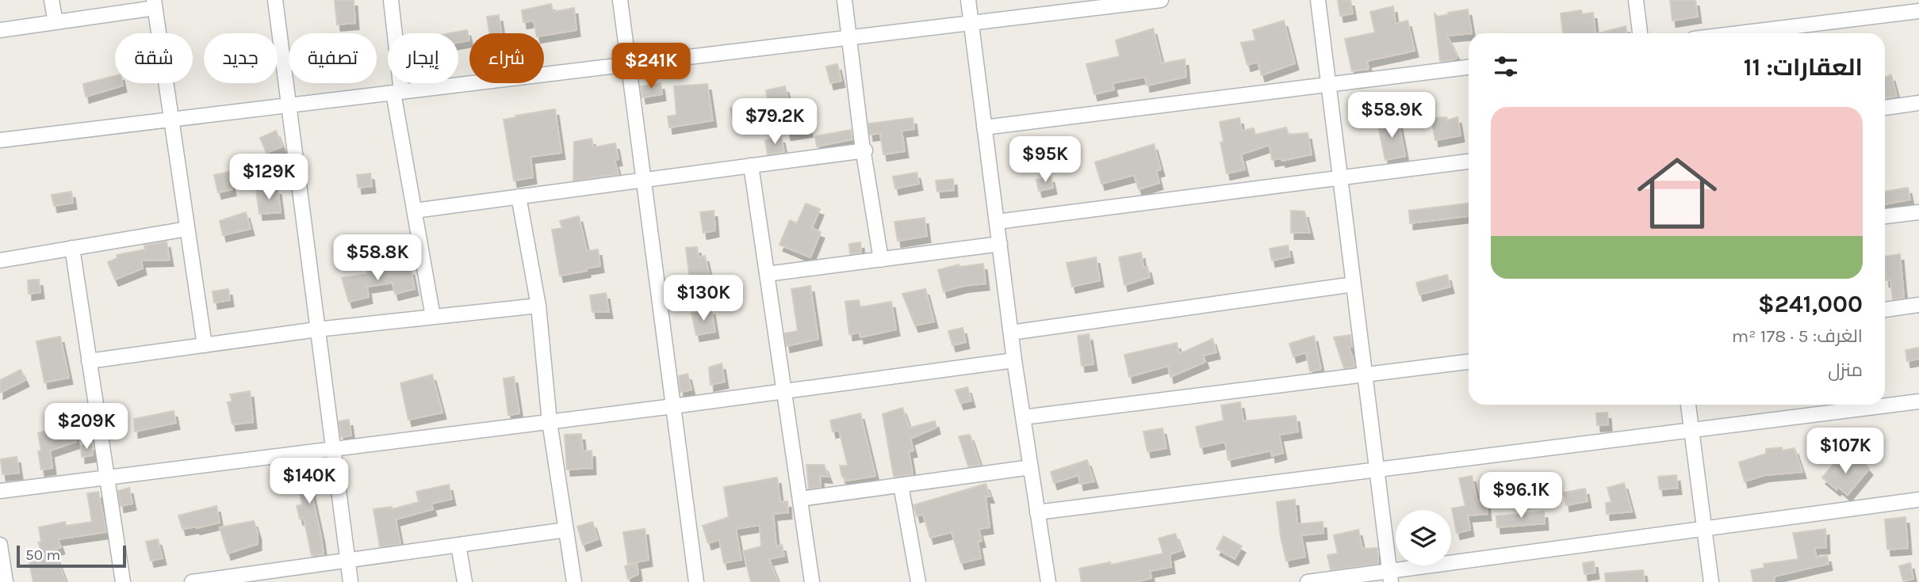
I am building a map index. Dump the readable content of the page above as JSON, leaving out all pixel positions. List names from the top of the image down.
{
  "scale_bar": "50 m",
  "page": {
    "chip": [
      "شراء",
      "إيجار",
      "تصفية",
      "جديد",
      "شقة"
    ],
    "heading": "العقارات: 11",
    "price": [
      "$241K",
      "$58.9K",
      "$79.2K",
      "$95K",
      "$129K",
      "$58.8K",
      "$130K",
      "$209K",
      "$107K",
      "$140K",
      "$96.1K"
    ],
    "list": [
      {
        "name": "$241,000",
        "note": "الغرف: 5 · 178 m² · منزل"
      }
    ],
    "scale": "50 m"
  }
}
